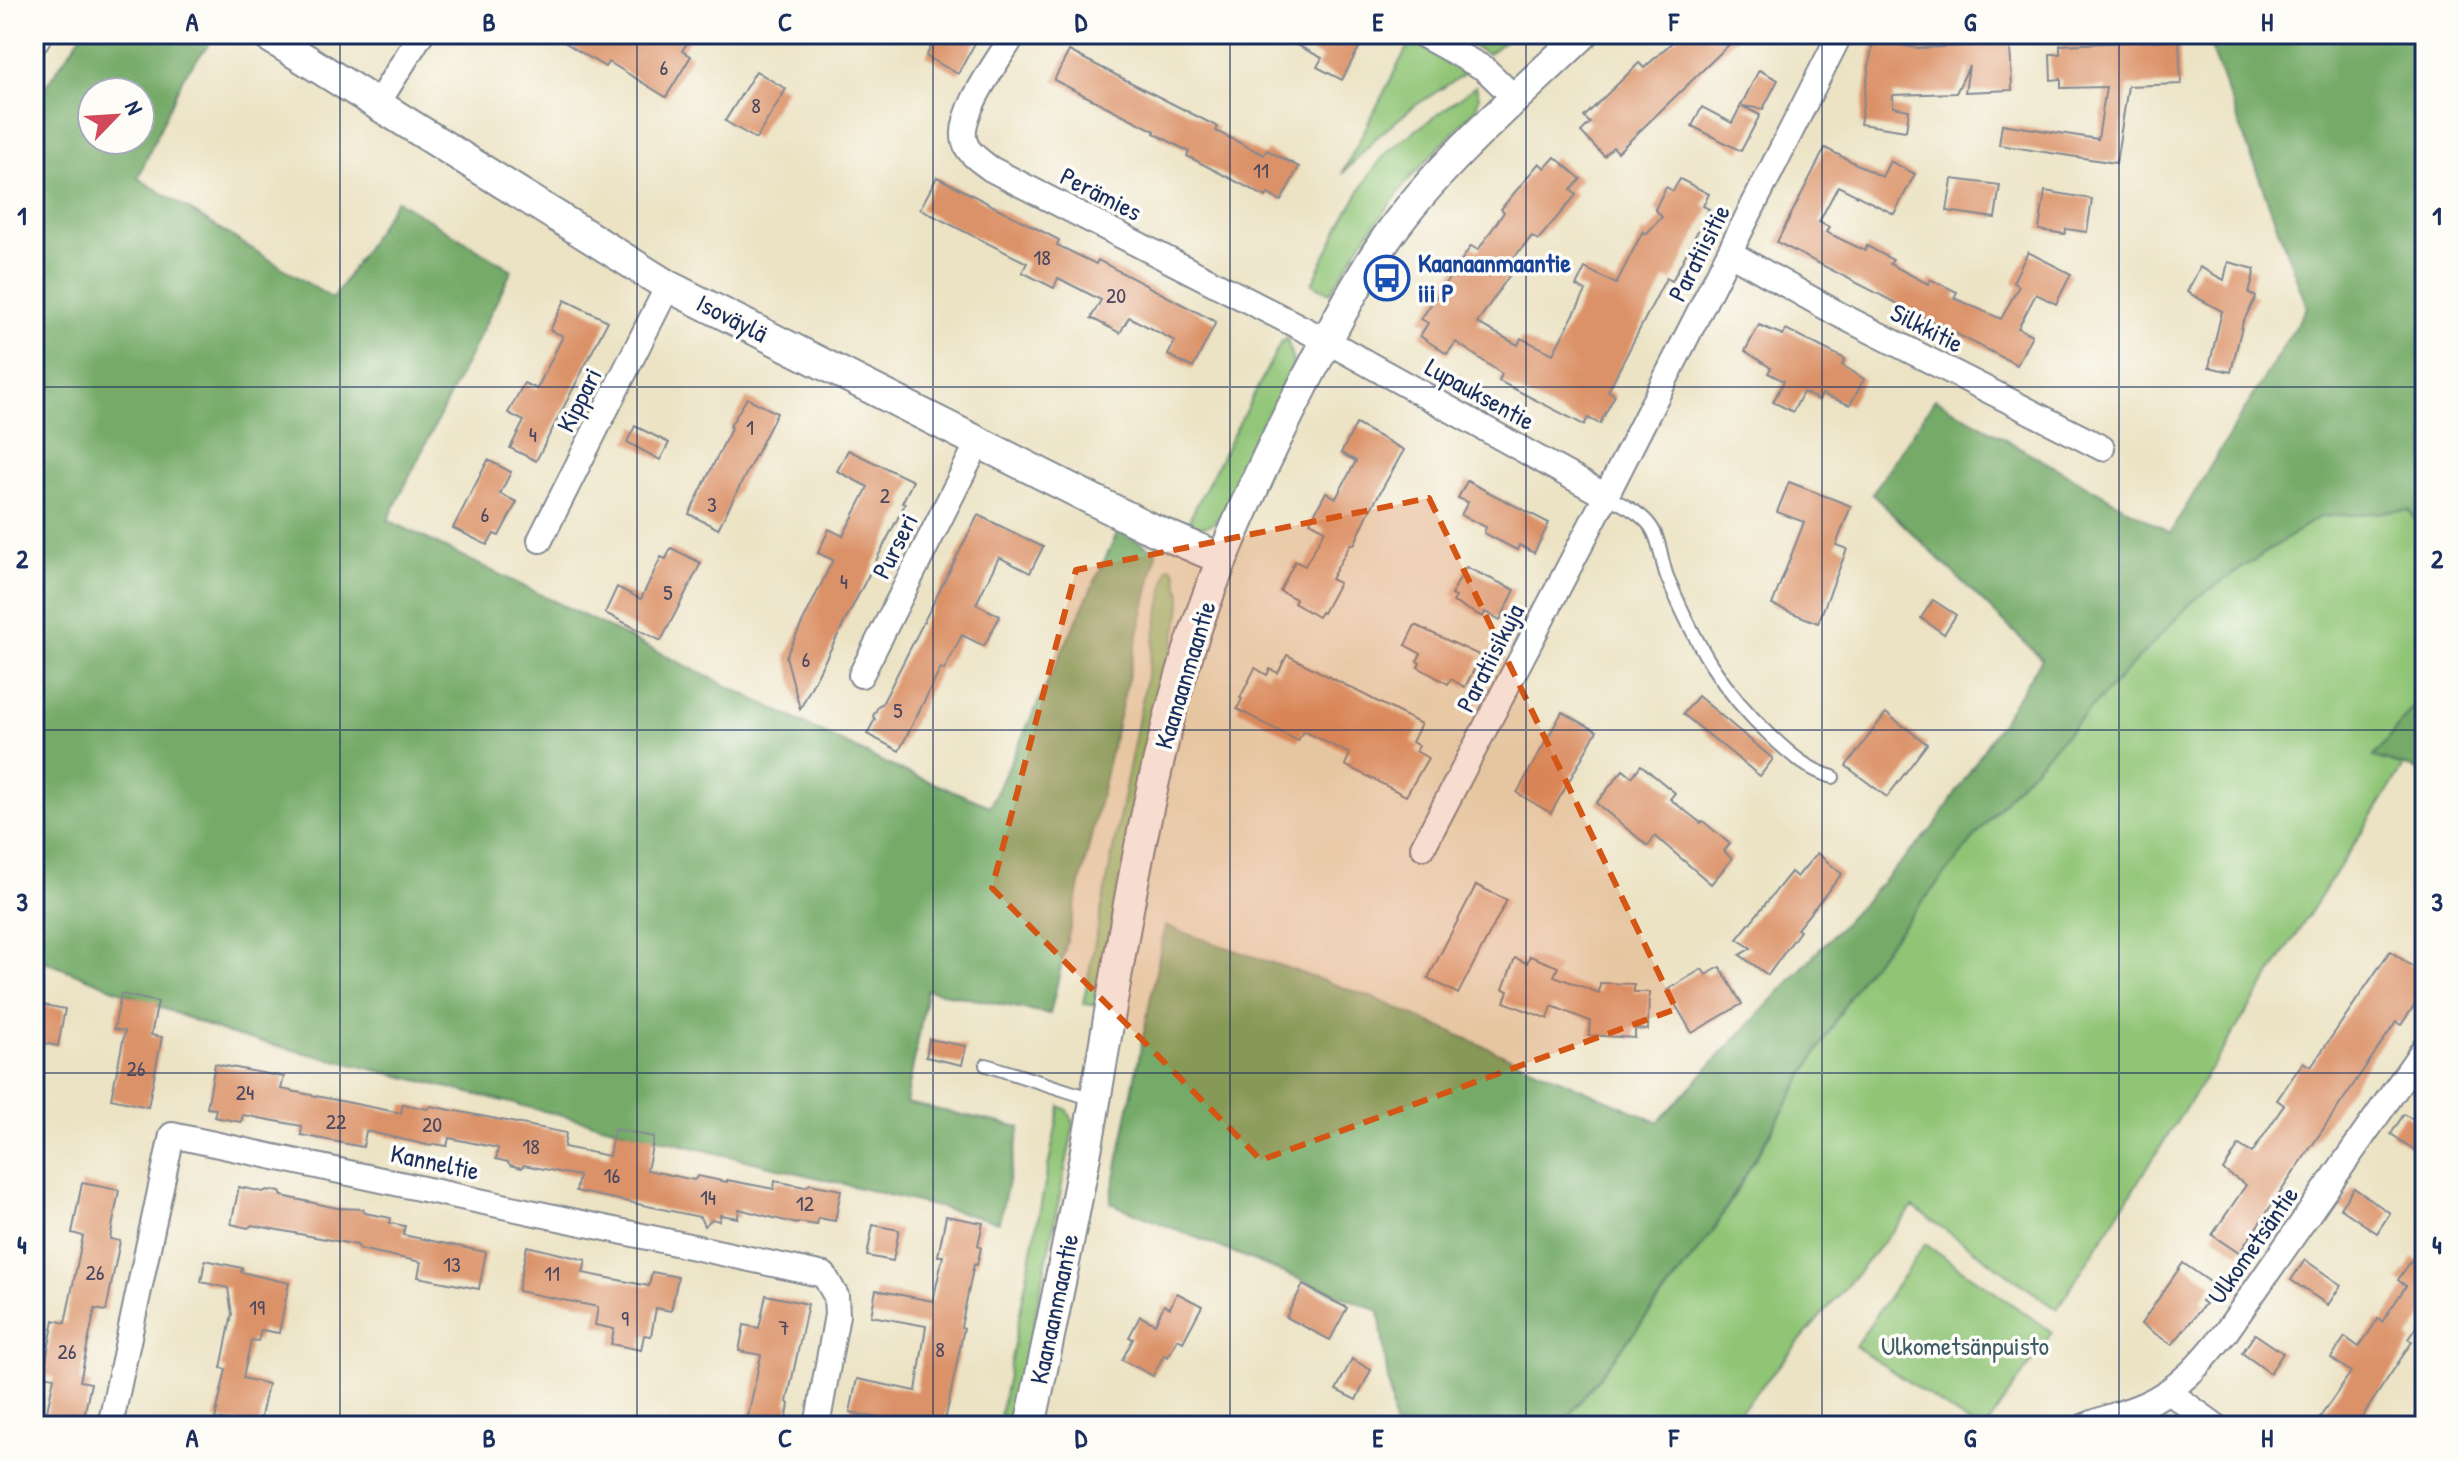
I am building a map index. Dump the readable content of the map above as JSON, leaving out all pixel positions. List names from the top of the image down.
{
  "streets": {
    "street": [
      "Perämies",
      "Paratiisitie",
      "Isoväylä",
      "Silkkitie",
      "Lupauksentie",
      "Kippari",
      "Purseri",
      "Paratiisikuja",
      "Kaanaanmaantie",
      "Kanneltie",
      "Ulkometsäntie"
    ]
  },
  "crossings": [
    ["Perämies", "Lupauksentie"],
    ["Perämies", "Kaanaanmaantie"],
    ["Paratiisitie", "Silkkitie"],
    ["Paratiisitie", "Lupauksentie"],
    ["Paratiisitie", "Paratiisikuja"],
    ["Isoväylä", "Kippari"],
    ["Isoväylä", "Purseri"],
    ["Isoväylä", "Kaanaanmaantie"],
    ["Lupauksentie", "Paratiisikuja"],
    ["Lupauksentie", "Kaanaanmaantie"]
  ],
  "parks": ["Ulkometsänpuisto"],
  "places": {
    "bus stop": ["Kaanaanmaantie iii P"]
  },
  "house_numbers": [
    "6",
    "8",
    "11",
    "18",
    "20",
    "1",
    "4",
    "2",
    "3",
    "6",
    "4",
    "5",
    "6",
    "5",
    "26",
    "24",
    "22",
    "20",
    "18",
    "16",
    "14",
    "12",
    "13",
    "26",
    "11",
    "19",
    "9",
    "7",
    "8",
    "26"
  ],
  "north": "top right",
  "grid": {
    "columns": [
      "A",
      "B",
      "C",
      "D",
      "E",
      "F",
      "G",
      "H"
    ],
    "rows": [
      "1",
      "2",
      "3",
      "4"
    ]
  }
}
